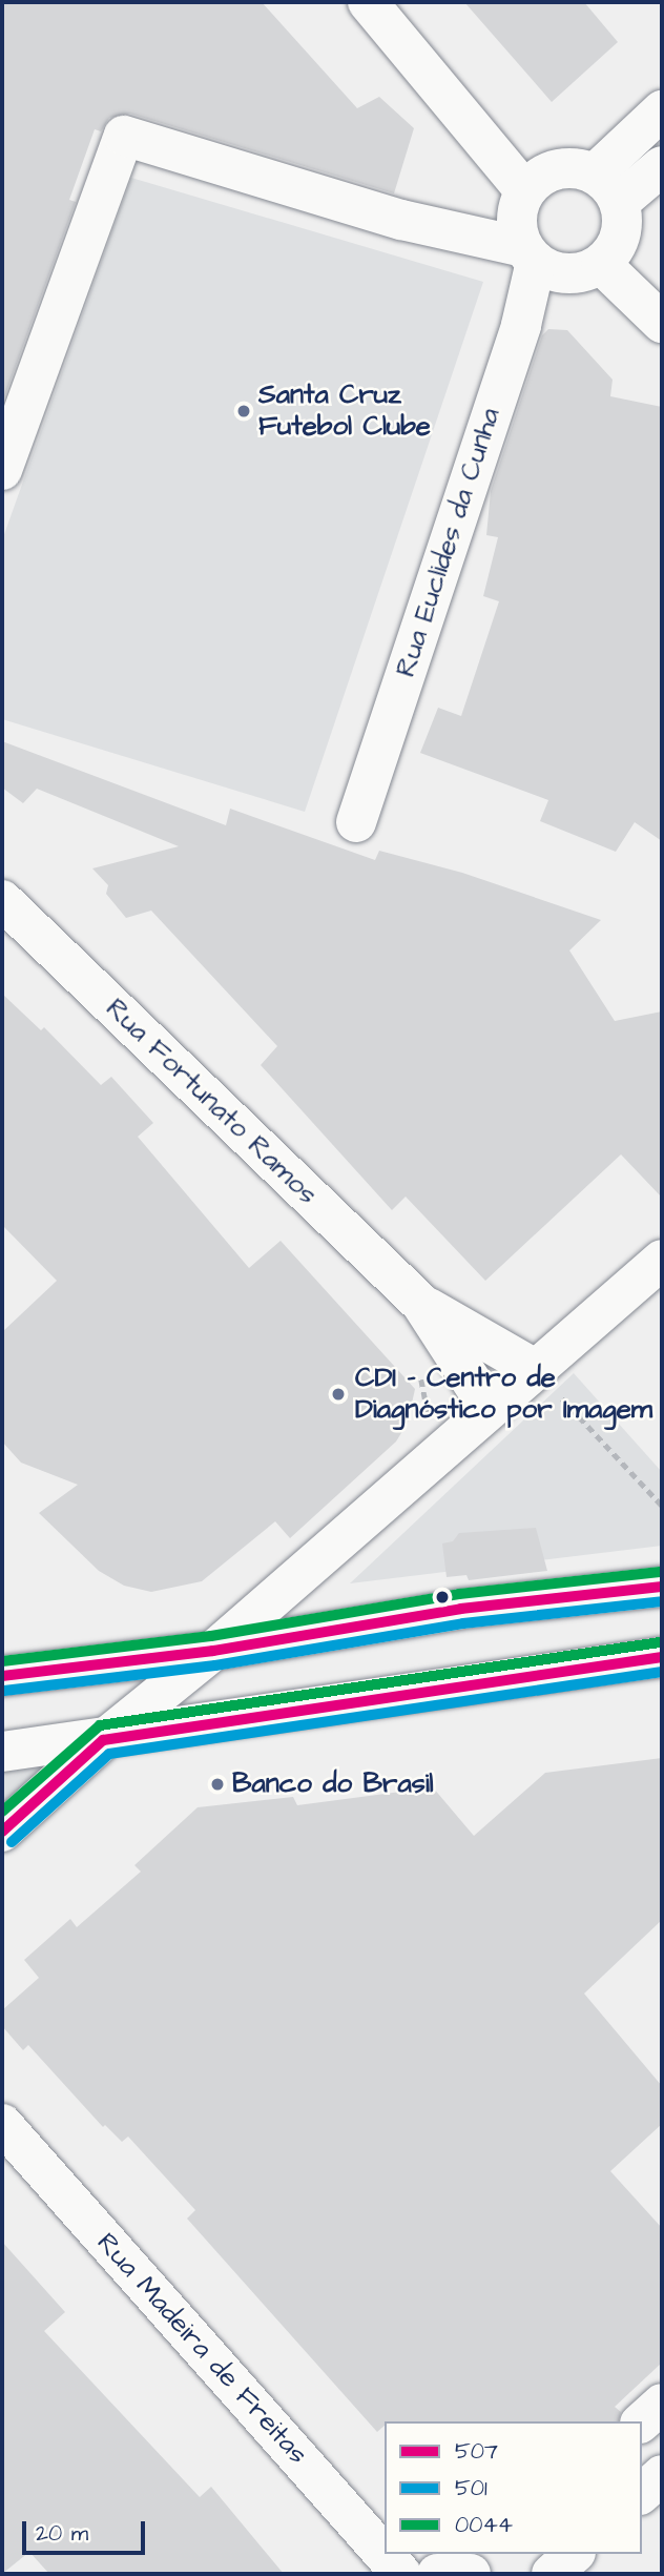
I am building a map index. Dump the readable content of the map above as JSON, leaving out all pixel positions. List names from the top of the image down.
{
  "streets": {
    "street": ["Rua Euclides da Cunha", "Rua Fortunato Ramos", "Rua Madeira de Freitas"]
  },
  "places": ["Santa Cruz Futebol Clube", "CDI - Centro de Diagnóstico por Imagem", "Banco do Brasil"],
  "lines": ["transit line 0044", "transit line 507", "transit line 501"],
  "legend": ["507", "501", "0044"],
  "scale_bar": "20 m"
}
